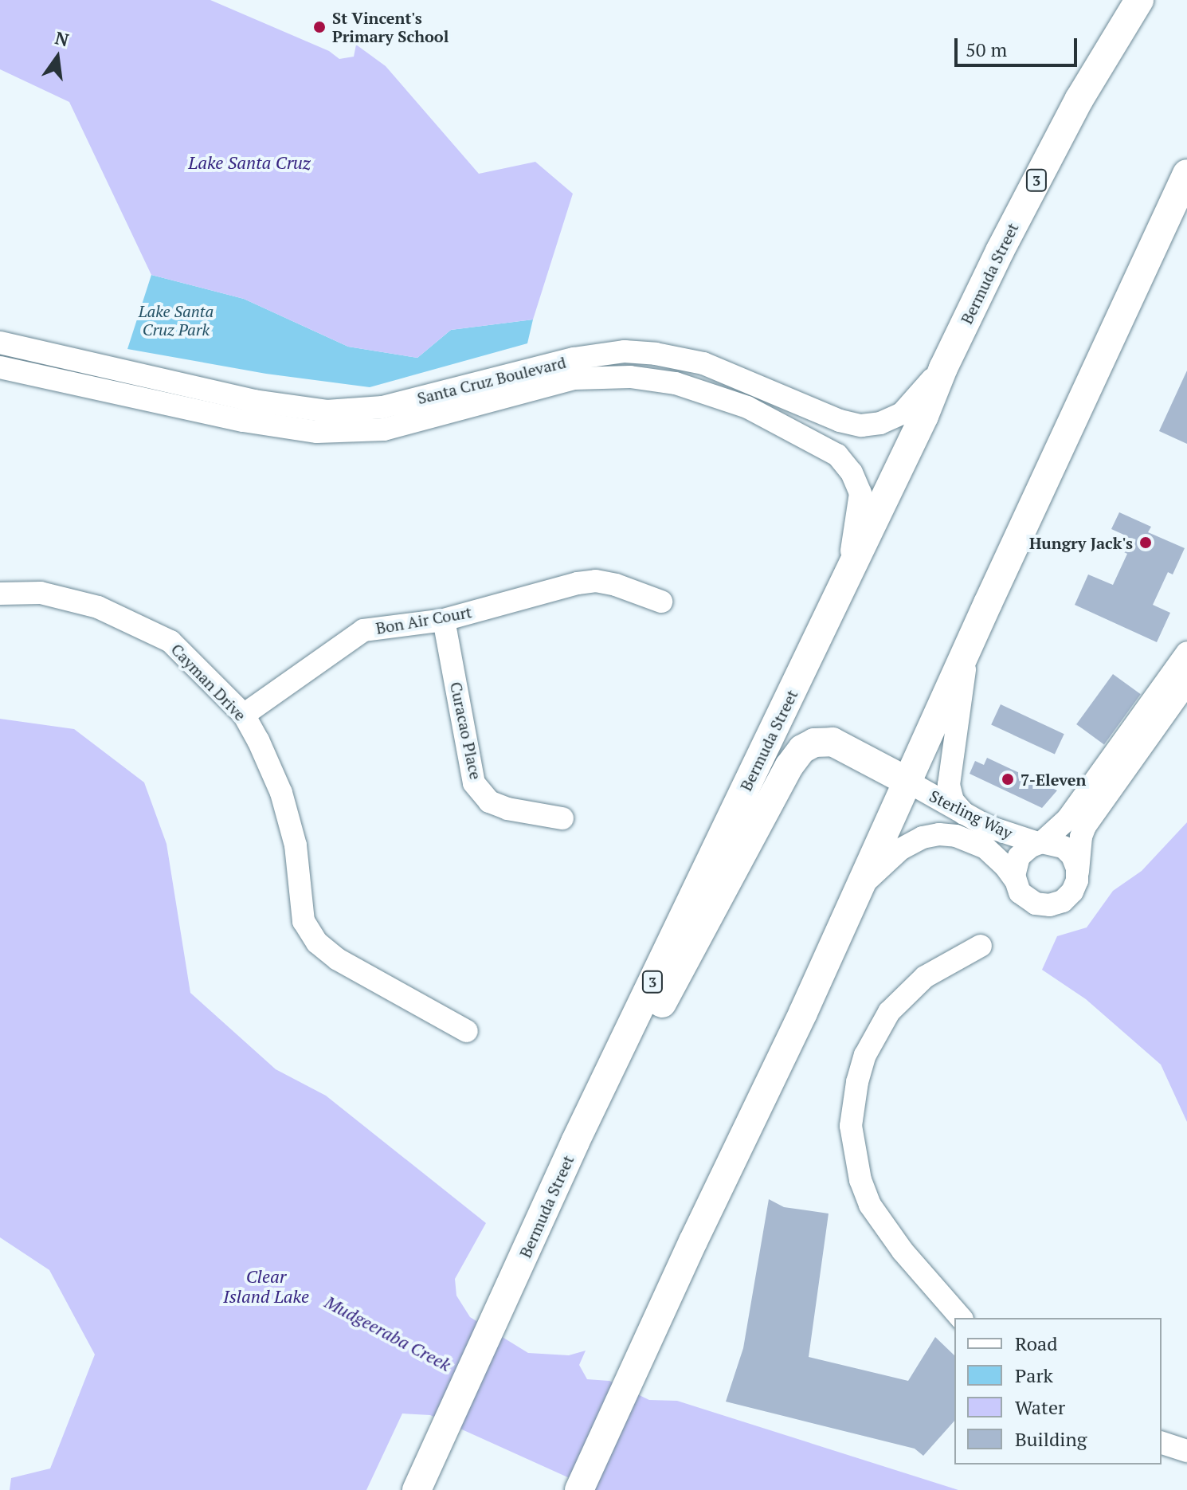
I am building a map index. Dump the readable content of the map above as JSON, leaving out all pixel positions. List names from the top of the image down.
{
  "streets": {
    "main road": ["3", "Bermuda Street"],
    "street": [
      "Santa Cruz Boulevard",
      "Bon Air Court",
      "Cayman Drive",
      "Curacao Place",
      "Sterling Way"
    ]
  },
  "crossings": [
    ["Bermuda Street", "Santa Cruz Boulevard"],
    ["Bon Air Court", "Cayman Drive"],
    ["Bon Air Court", "Curacao Place"]
  ],
  "water": ["Lake Santa Cruz", "Clear Island Lake", "Mudgeeraba Creek"],
  "parks": ["Lake Santa Cruz Park"],
  "places": ["St Vincent's Primary School", "Hungry Jack's", "7-Eleven"],
  "legend": [
    "Road",
    "Park",
    "Water",
    "Building"
  ],
  "scale_bar": "50 m",
  "north": "top"
}
